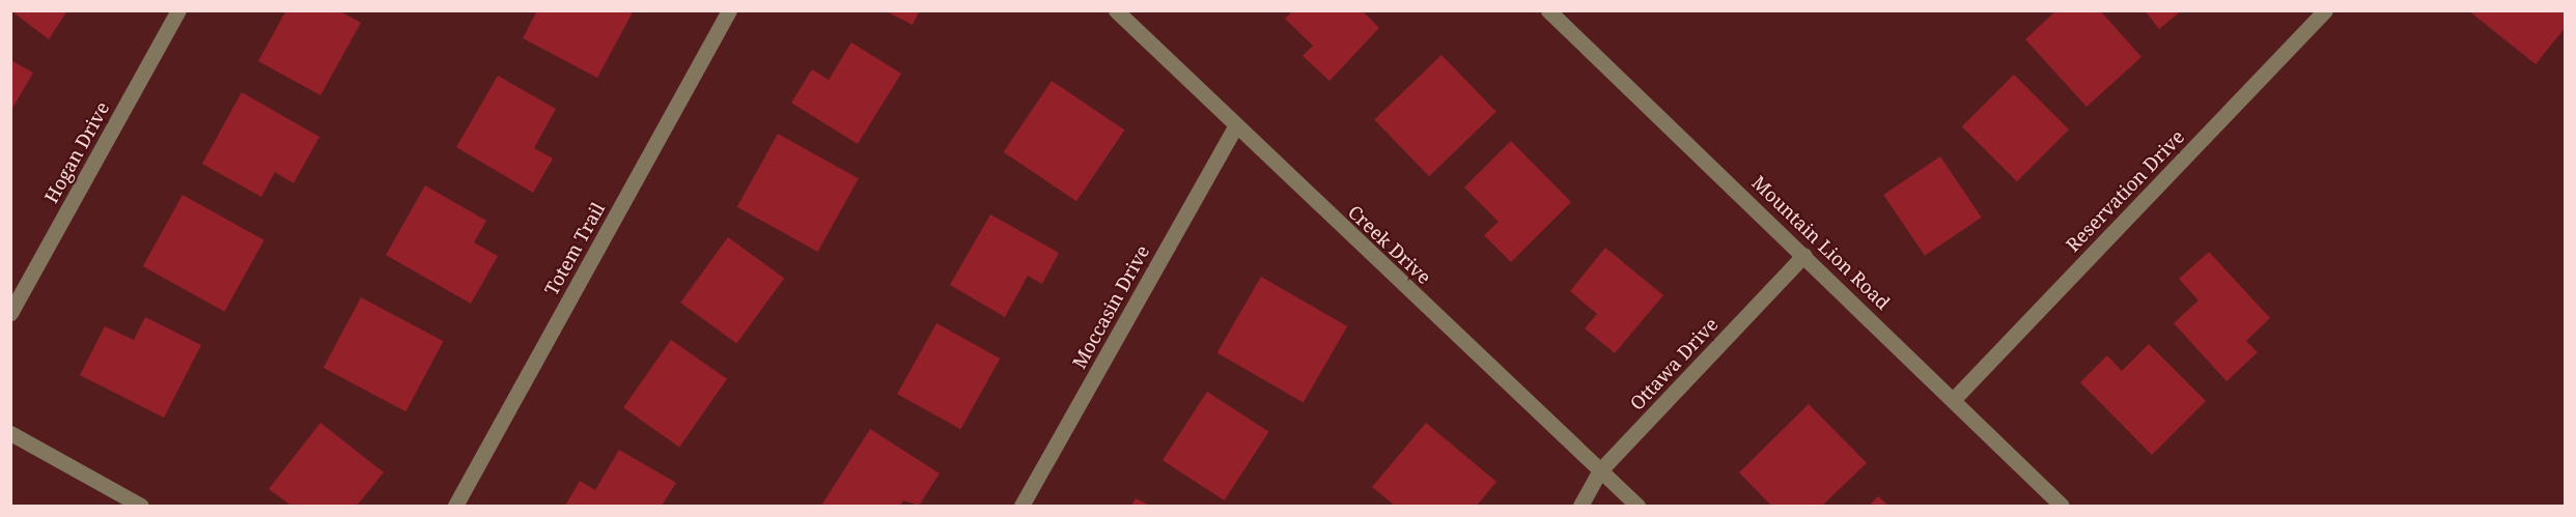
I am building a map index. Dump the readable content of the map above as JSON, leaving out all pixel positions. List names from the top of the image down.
{
  "streets": {
    "street": [
      "Hogan Drive",
      "Reservation Drive",
      "Mountain Lion Road",
      "Creek Drive",
      "Totem Trail",
      "Moccasin Drive",
      "Ottawa Drive"
    ]
  },
  "crossings": [
    ["Reservation Drive", "Mountain Lion Road"],
    ["Mountain Lion Road", "Ottawa Drive"],
    ["Creek Drive", "Moccasin Drive"],
    ["Creek Drive", "Ottawa Drive"]
  ]
}
